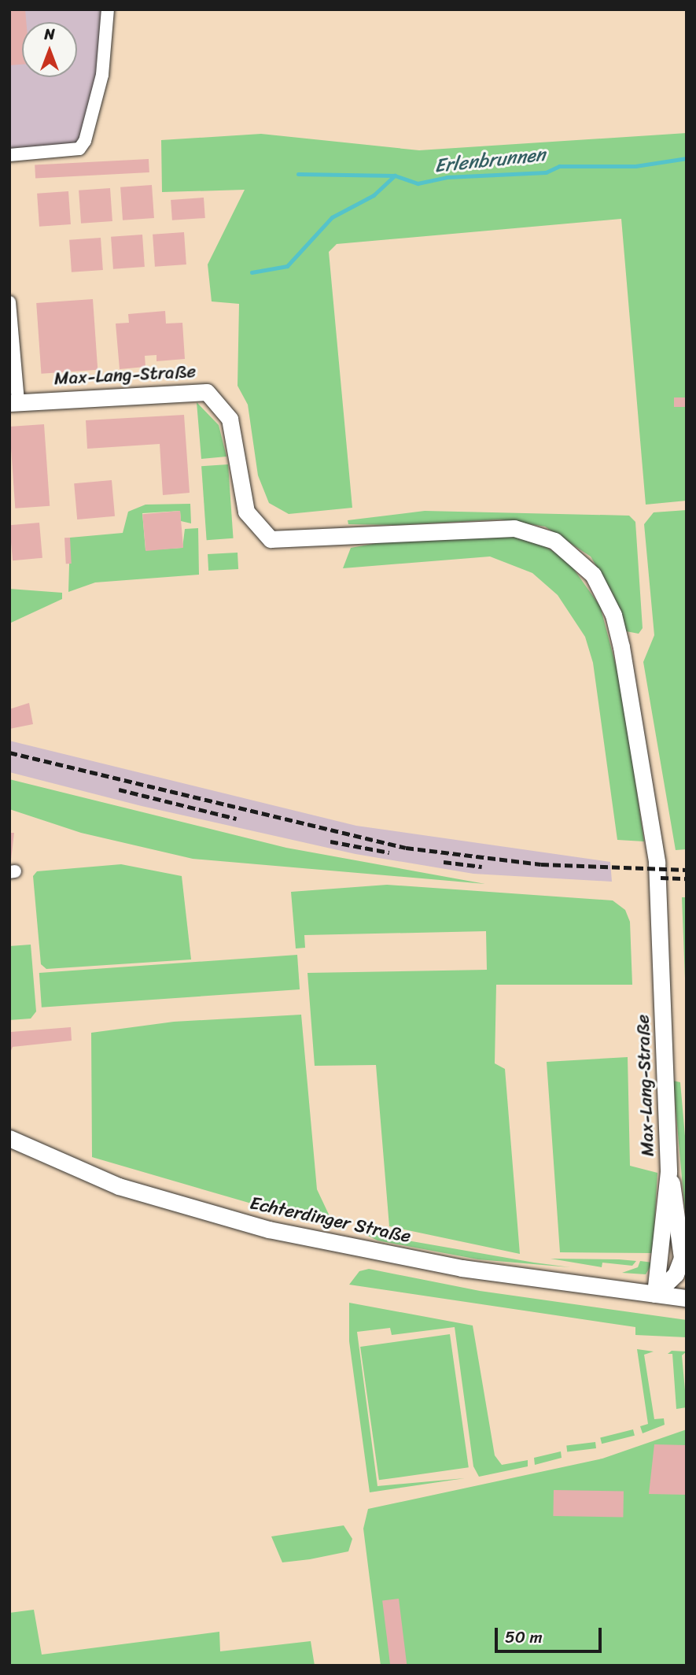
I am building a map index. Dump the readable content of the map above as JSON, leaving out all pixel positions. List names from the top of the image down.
{
  "streets": {
    "main road": ["Max-Lang-Straße", "Echterdinger Straße"]
  },
  "crossings": [
    ["Max-Lang-Straße", "Echterdinger Straße"]
  ],
  "water": ["Erlenbrunnen"],
  "scale_bar": "50 m",
  "north": "top"
}
